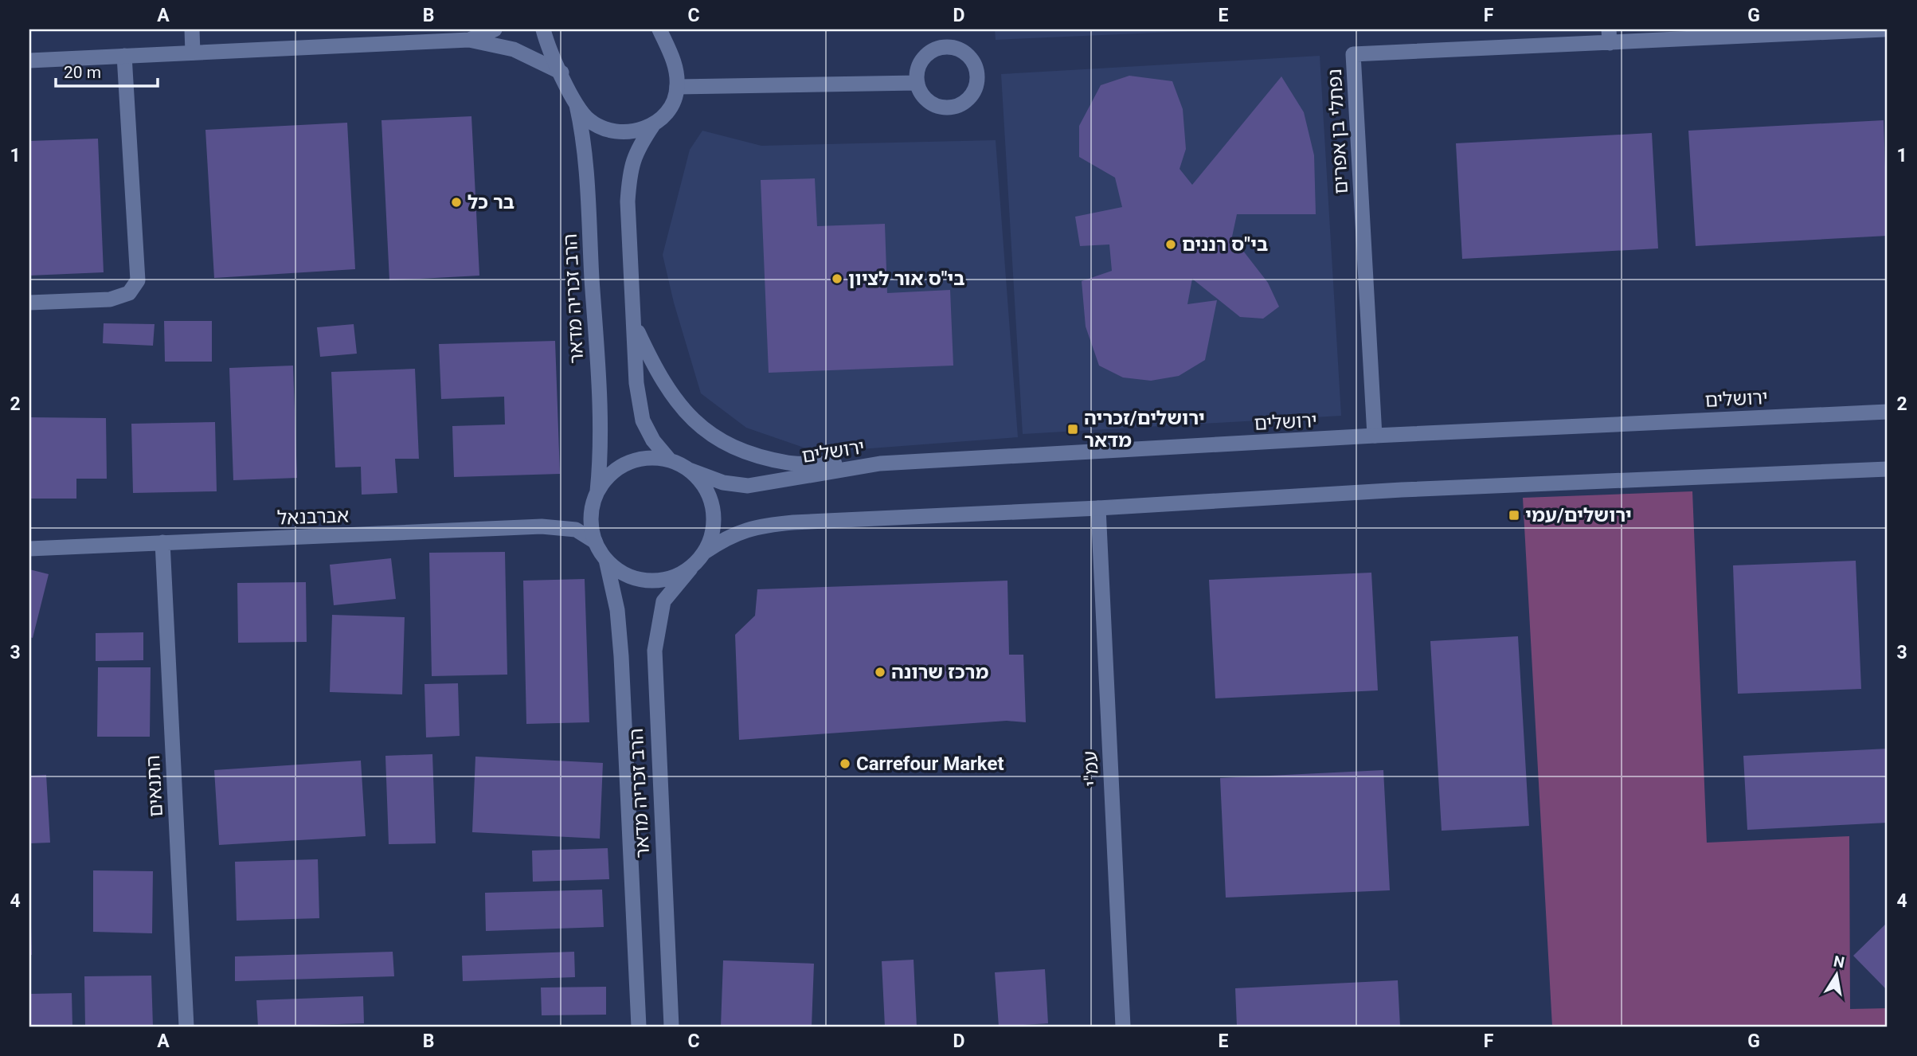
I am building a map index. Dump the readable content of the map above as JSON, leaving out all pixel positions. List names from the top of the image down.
{
  "streets": {
    "street": [
      "נפתלי בן אפרים",
      "הרב זכריה מדאר",
      "ירושלים",
      "אברבנאל",
      "עמ\"י",
      "התנאים"
    ]
  },
  "crossings": [
    ["נפתלי בן אפרים", "ירושלים"],
    ["הרב זכריה מדאר", "ירושלים"],
    ["הרב זכריה מדאר", "אברבנאל"],
    ["ירושלים", "אברבנאל"],
    ["אברבנאל", "התנאים"]
  ],
  "places": {
    "other": [
      "בר כל",
      "בי\"ס רננים",
      "בי\"ס אור לציון",
      "מרכז שרונה",
      "Carrefour Market"
    ],
    "transit": ["ירושלים/זכריה מדאר", "ירושלים/עמי"]
  },
  "scale_bar": "20 m",
  "north": "top",
  "grid": {
    "columns": [
      "A",
      "B",
      "C",
      "D",
      "E",
      "F",
      "G"
    ],
    "rows": [
      "1",
      "2",
      "3",
      "4"
    ]
  }
}
